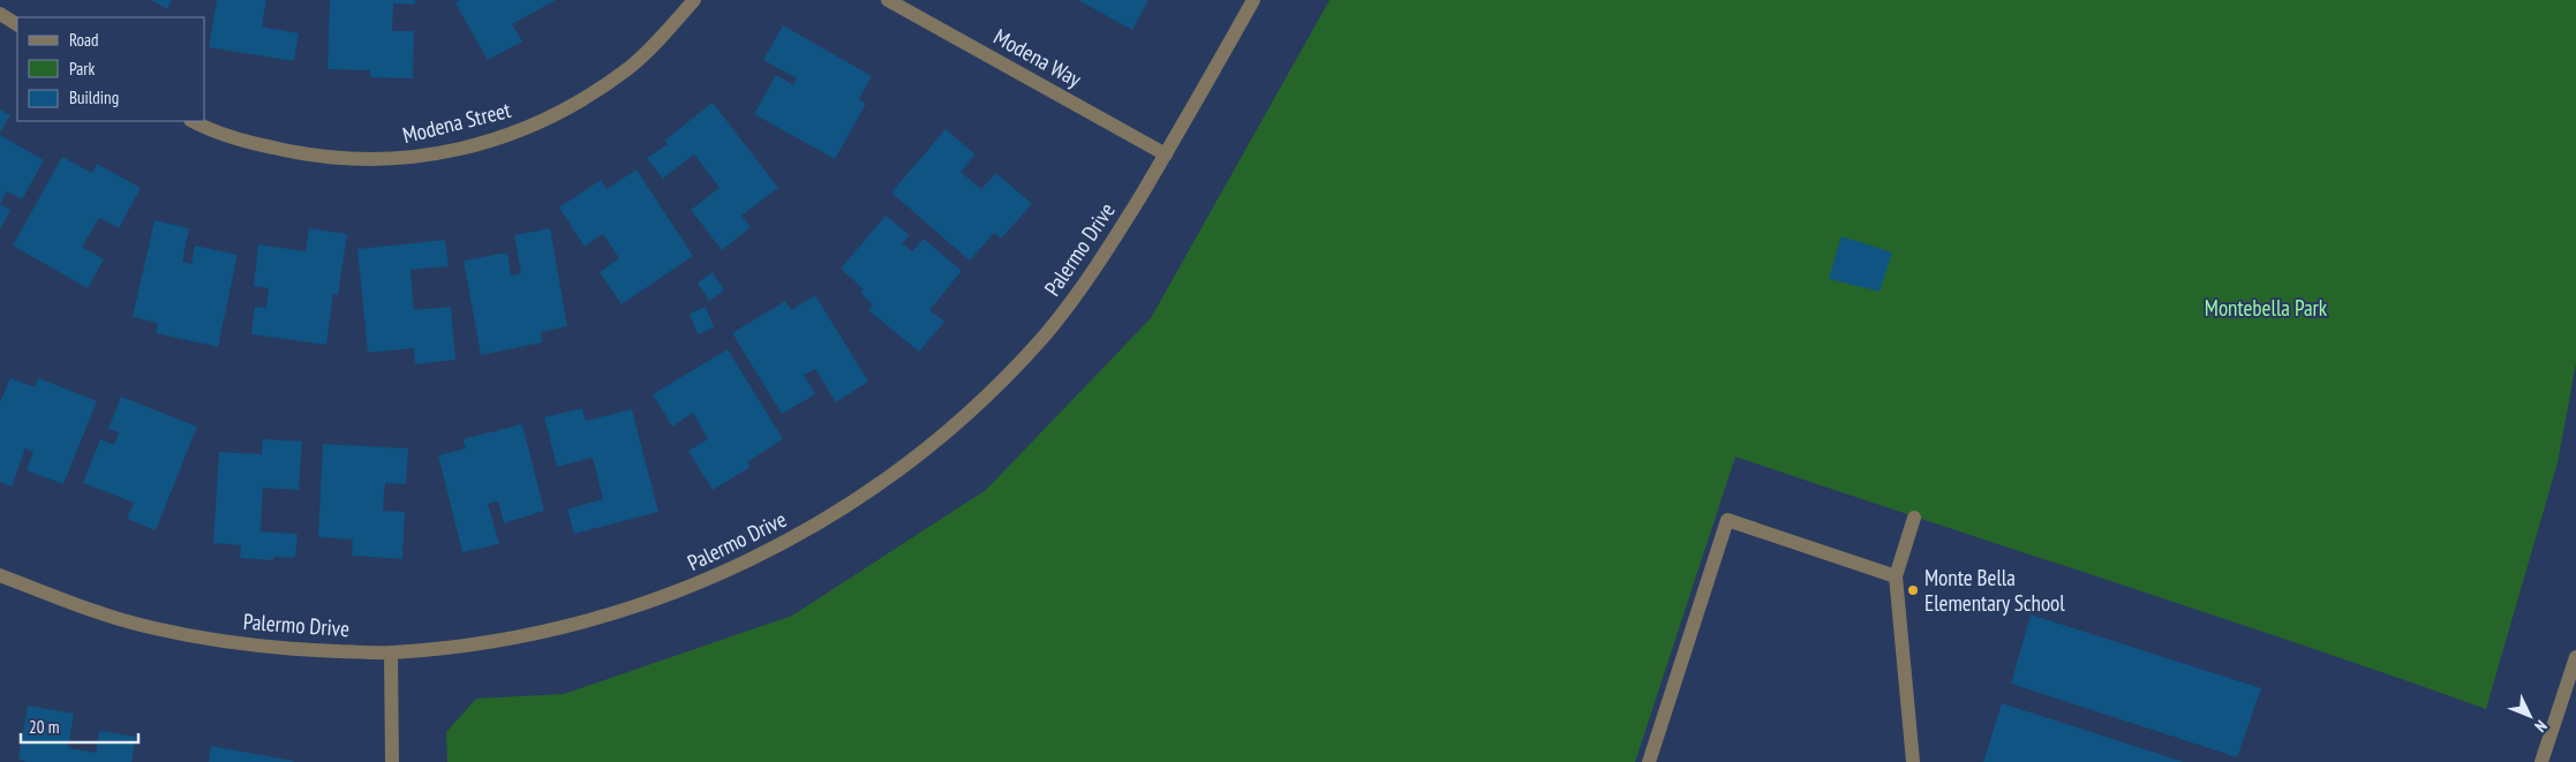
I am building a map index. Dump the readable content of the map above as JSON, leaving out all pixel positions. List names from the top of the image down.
{
  "streets": {
    "street": ["Modena Way", "Modena Street", "Palermo Drive"]
  },
  "crossings": [
    ["Modena Way", "Palermo Drive"]
  ],
  "parks": ["Montebella Park"],
  "places": ["Monte Bella Elementary School"],
  "legend": ["Road", "Park", "Building"],
  "scale_bar": "20 m",
  "north": "bottom right"
}
